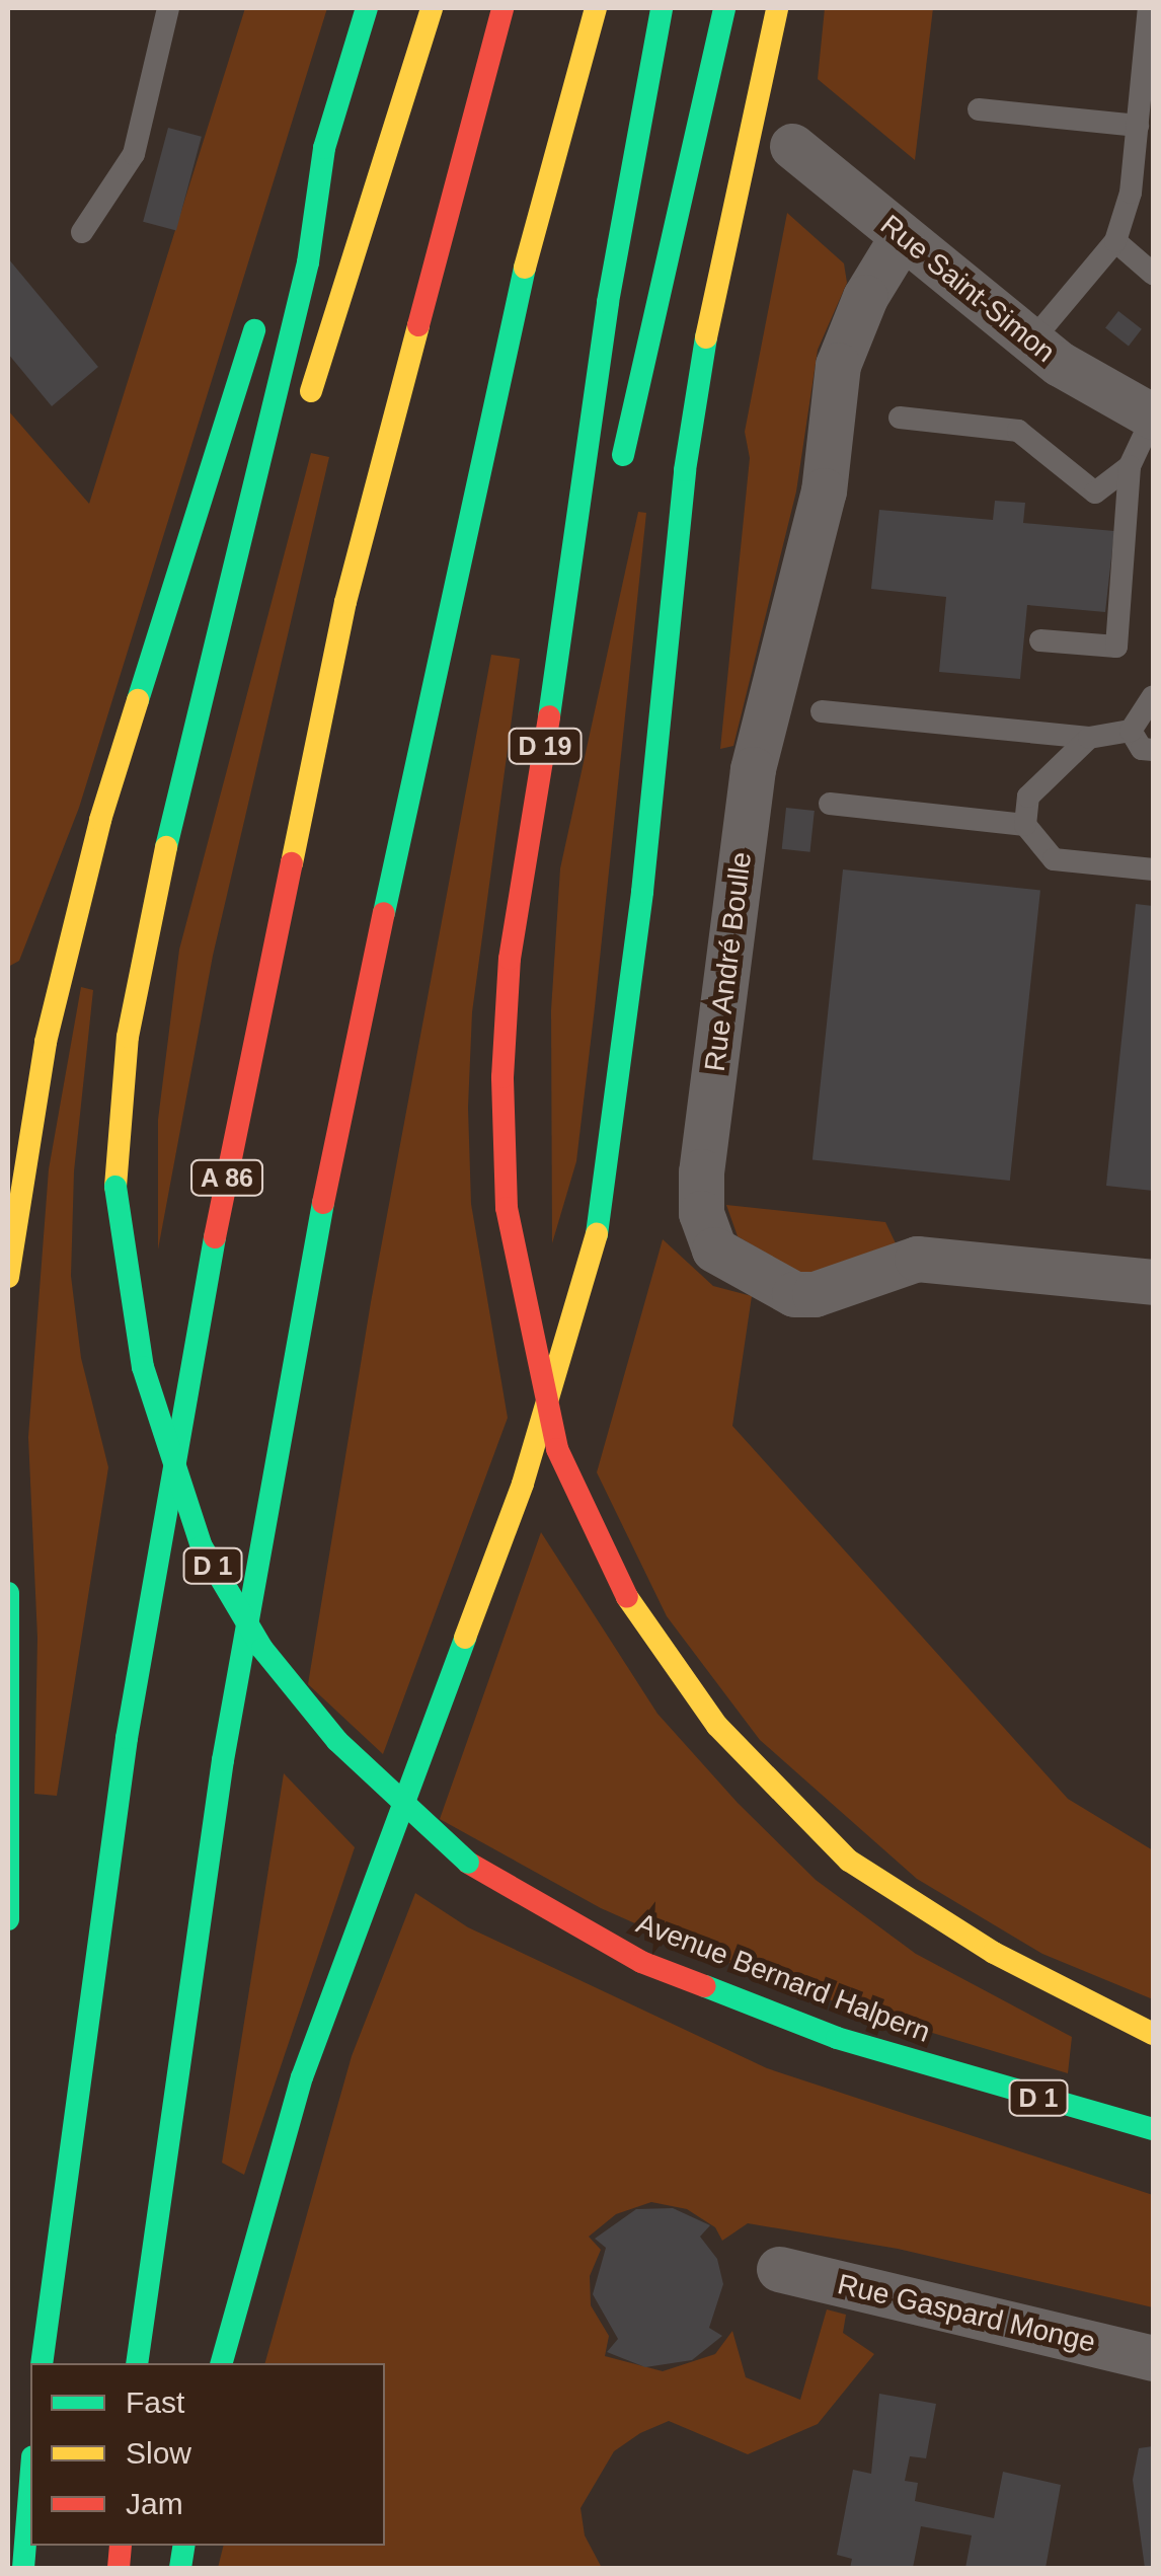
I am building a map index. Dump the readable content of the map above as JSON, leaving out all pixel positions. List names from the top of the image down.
{
  "streets": {
    "highway": [
      "D 19",
      "A 86",
      "D 1",
      "Avenue Bernard Halpern"
    ],
    "street": ["Rue Saint-Simon", "Rue André Boulle", "Rue Gaspard Monge"]
  },
  "crossings": [
    ["Rue Saint-Simon", "Rue André Boulle"]
  ],
  "legend": ["Fast", "Slow", "Jam"]
}
